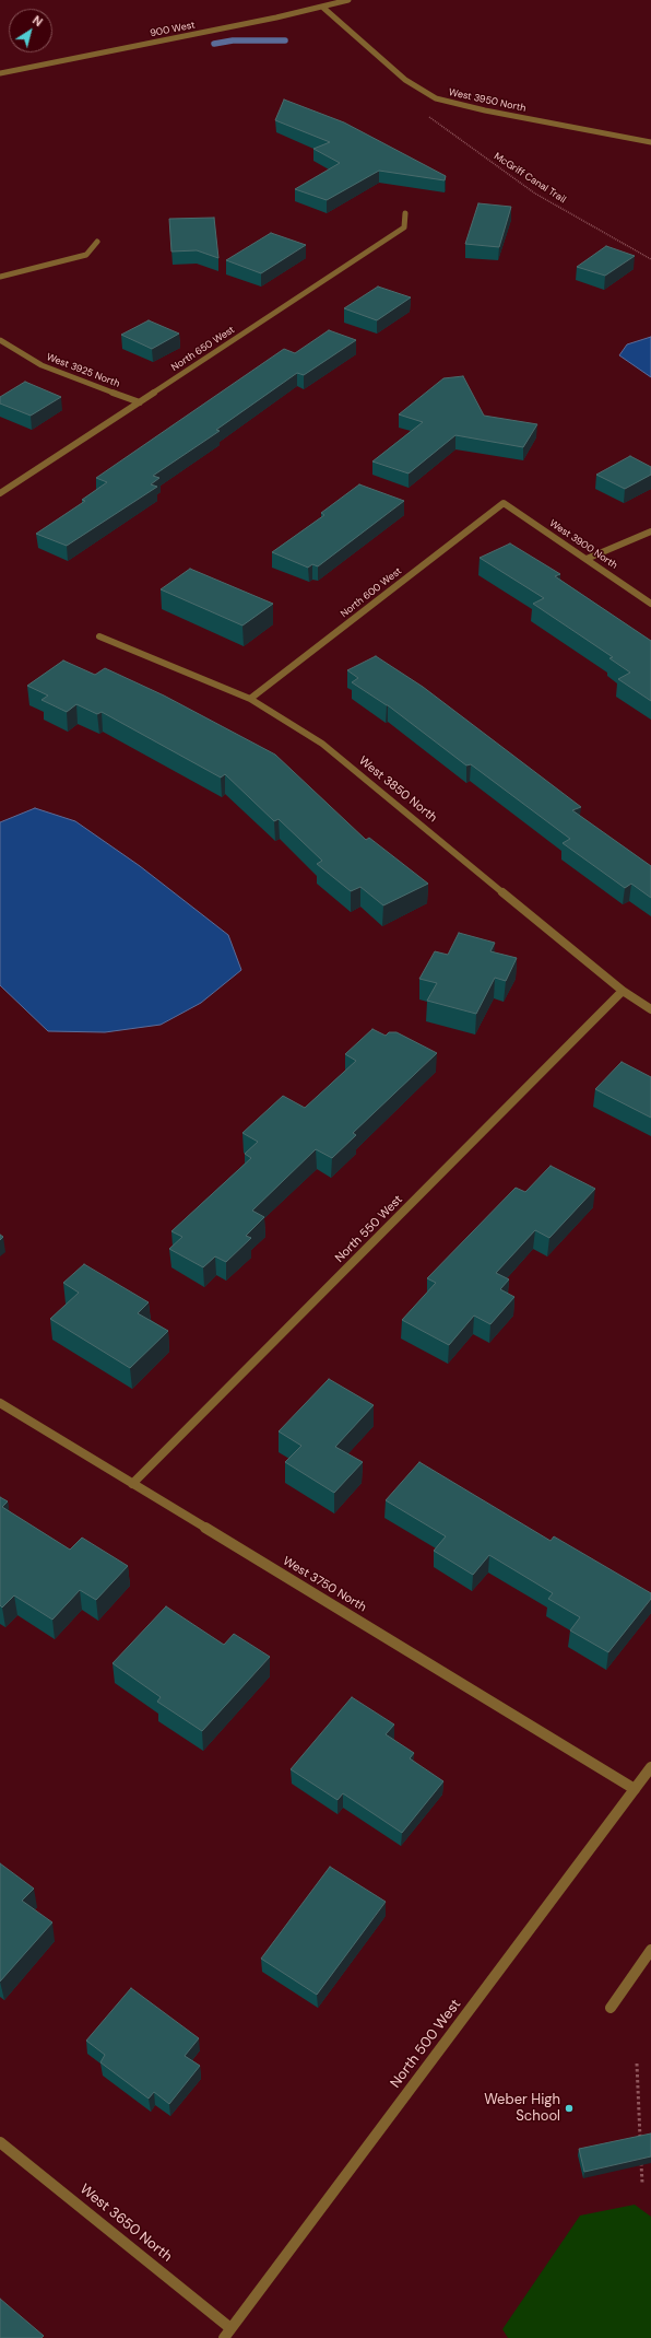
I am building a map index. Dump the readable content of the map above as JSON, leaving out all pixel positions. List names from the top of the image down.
{
  "streets": {
    "street": [
      "900 West",
      "West 3950 North",
      "North 650 West",
      "West 3925 North",
      "West 3900 North",
      "North 600 West",
      "West 3850 North",
      "North 550 West",
      "West 3750 North",
      "North 500 West",
      "West 3650 North"
    ],
    "path": ["McGriff Canal Trail"]
  },
  "crossings": [
    ["900 West", "West 3950 North"],
    ["West 3950 North", "McGriff Canal Trail"],
    ["North 650 West", "West 3925 North"],
    ["West 3900 North", "North 600 West"],
    ["North 600 West", "West 3850 North"],
    ["West 3850 North", "North 550 West"],
    ["North 550 West", "West 3750 North"],
    ["West 3750 North", "North 500 West"],
    ["North 500 West", "West 3650 North"]
  ],
  "places": ["Weber High School"],
  "north": "top right"
}
